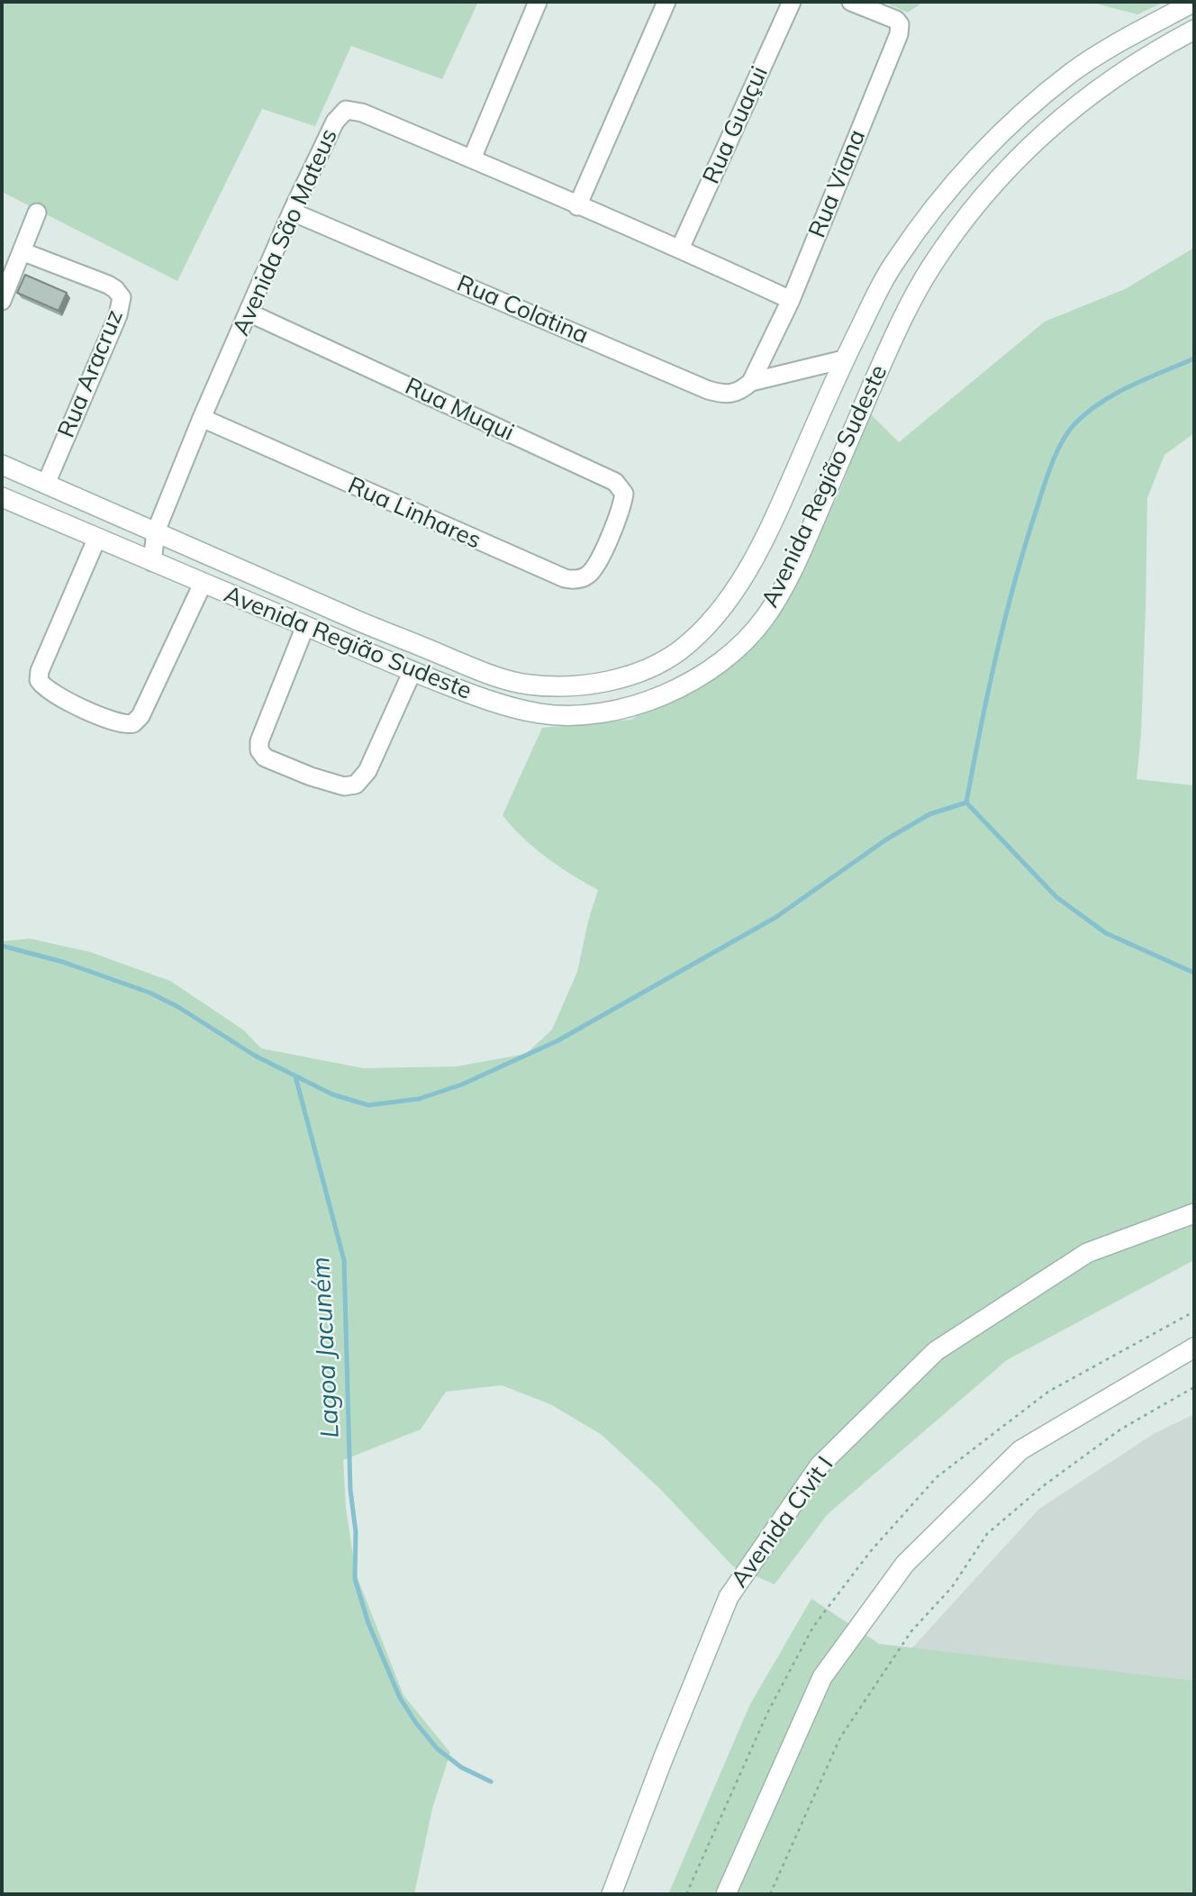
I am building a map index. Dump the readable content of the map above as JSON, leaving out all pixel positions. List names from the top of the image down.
{
  "streets": {
    "street": [
      "Rua Guaçui",
      "Rua Viana",
      "Avenida São Mateus",
      "Rua Colatina",
      "Rua Aracruz",
      "Rua Muqui",
      "Avenida Região Sudeste",
      "Rua Linhares",
      "Avenida Civit I"
    ]
  },
  "crossings": [
    ["Rua Guaçui", "Avenida São Mateus"],
    ["Rua Viana", "Avenida São Mateus"],
    ["Rua Viana", "Rua Colatina"],
    ["Avenida São Mateus", "Rua Colatina"],
    ["Avenida São Mateus", "Rua Muqui"],
    ["Avenida São Mateus", "Avenida Região Sudeste"],
    ["Avenida São Mateus", "Rua Linhares"],
    ["Rua Colatina", "Avenida Região Sudeste"],
    ["Rua Aracruz", "Avenida Região Sudeste"],
    ["Rua Muqui", "Rua Linhares"]
  ],
  "water": ["Lagoa Jacuném"]
}
